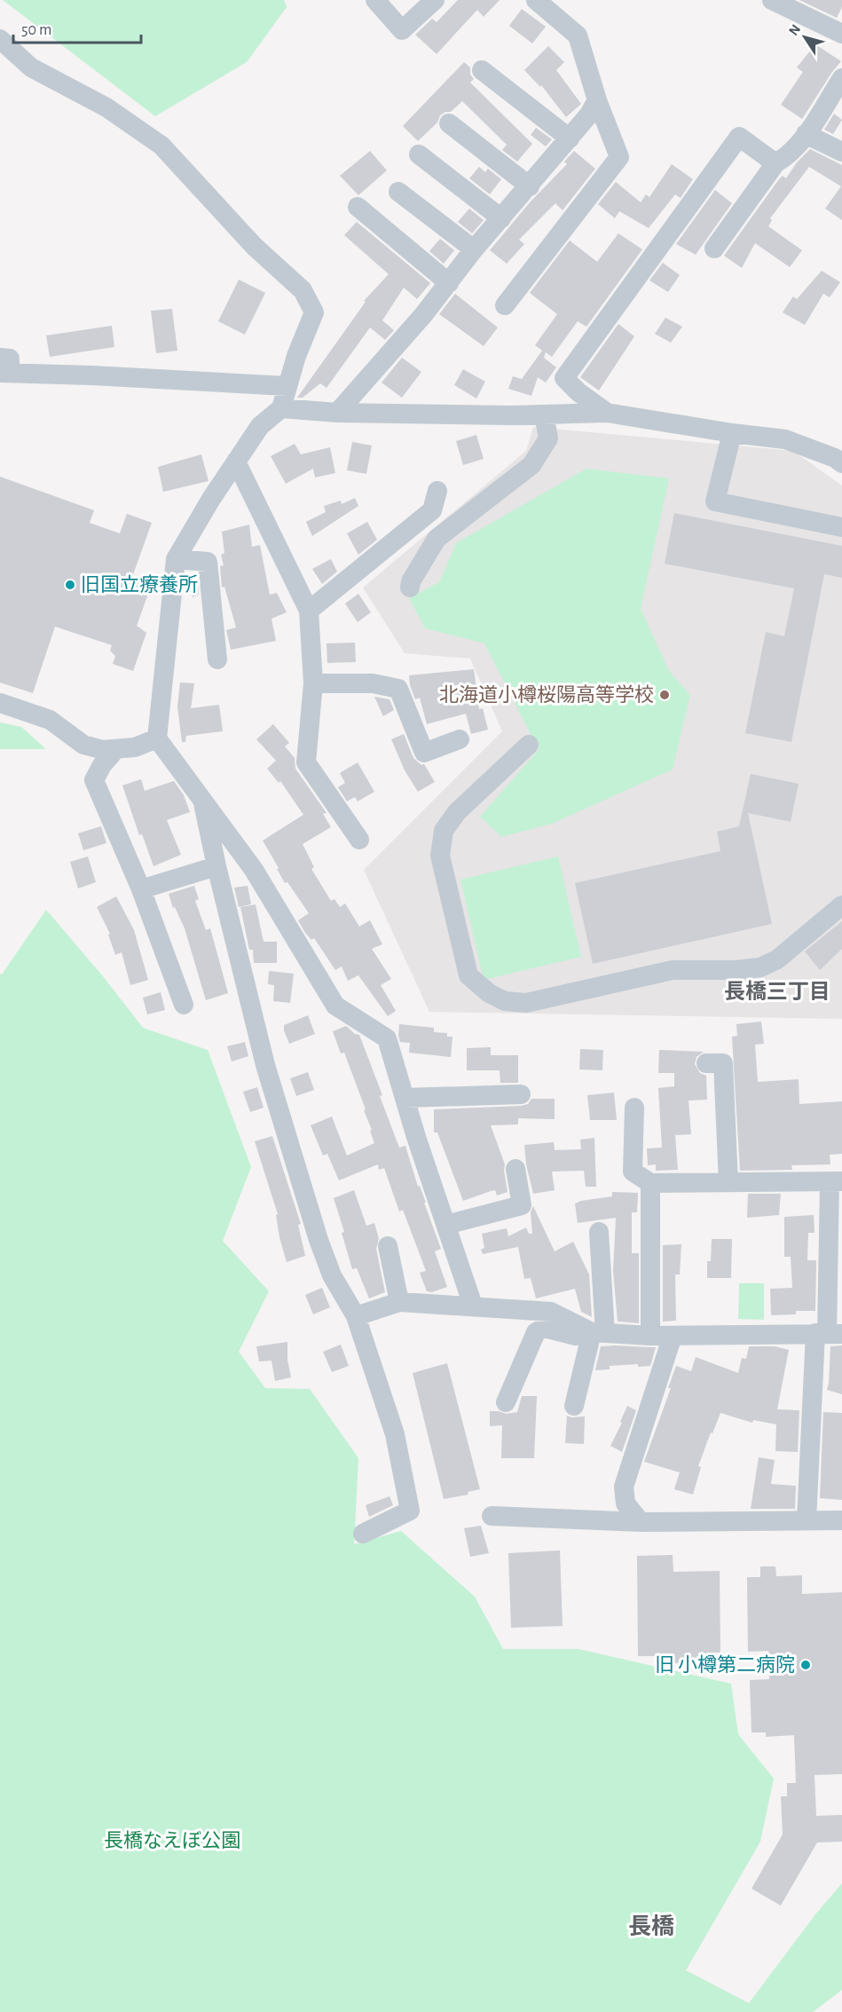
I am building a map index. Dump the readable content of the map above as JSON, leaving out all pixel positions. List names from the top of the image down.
{
  "districts": ["長橋三丁目", "長橋"],
  "parks": ["長橋なえぼ公園"],
  "places": ["旧国立療養所", "北海道小樽桜陽高等学校", "旧 小樽第二病院"],
  "scale_bar": "50 m",
  "north": "top left"
}
